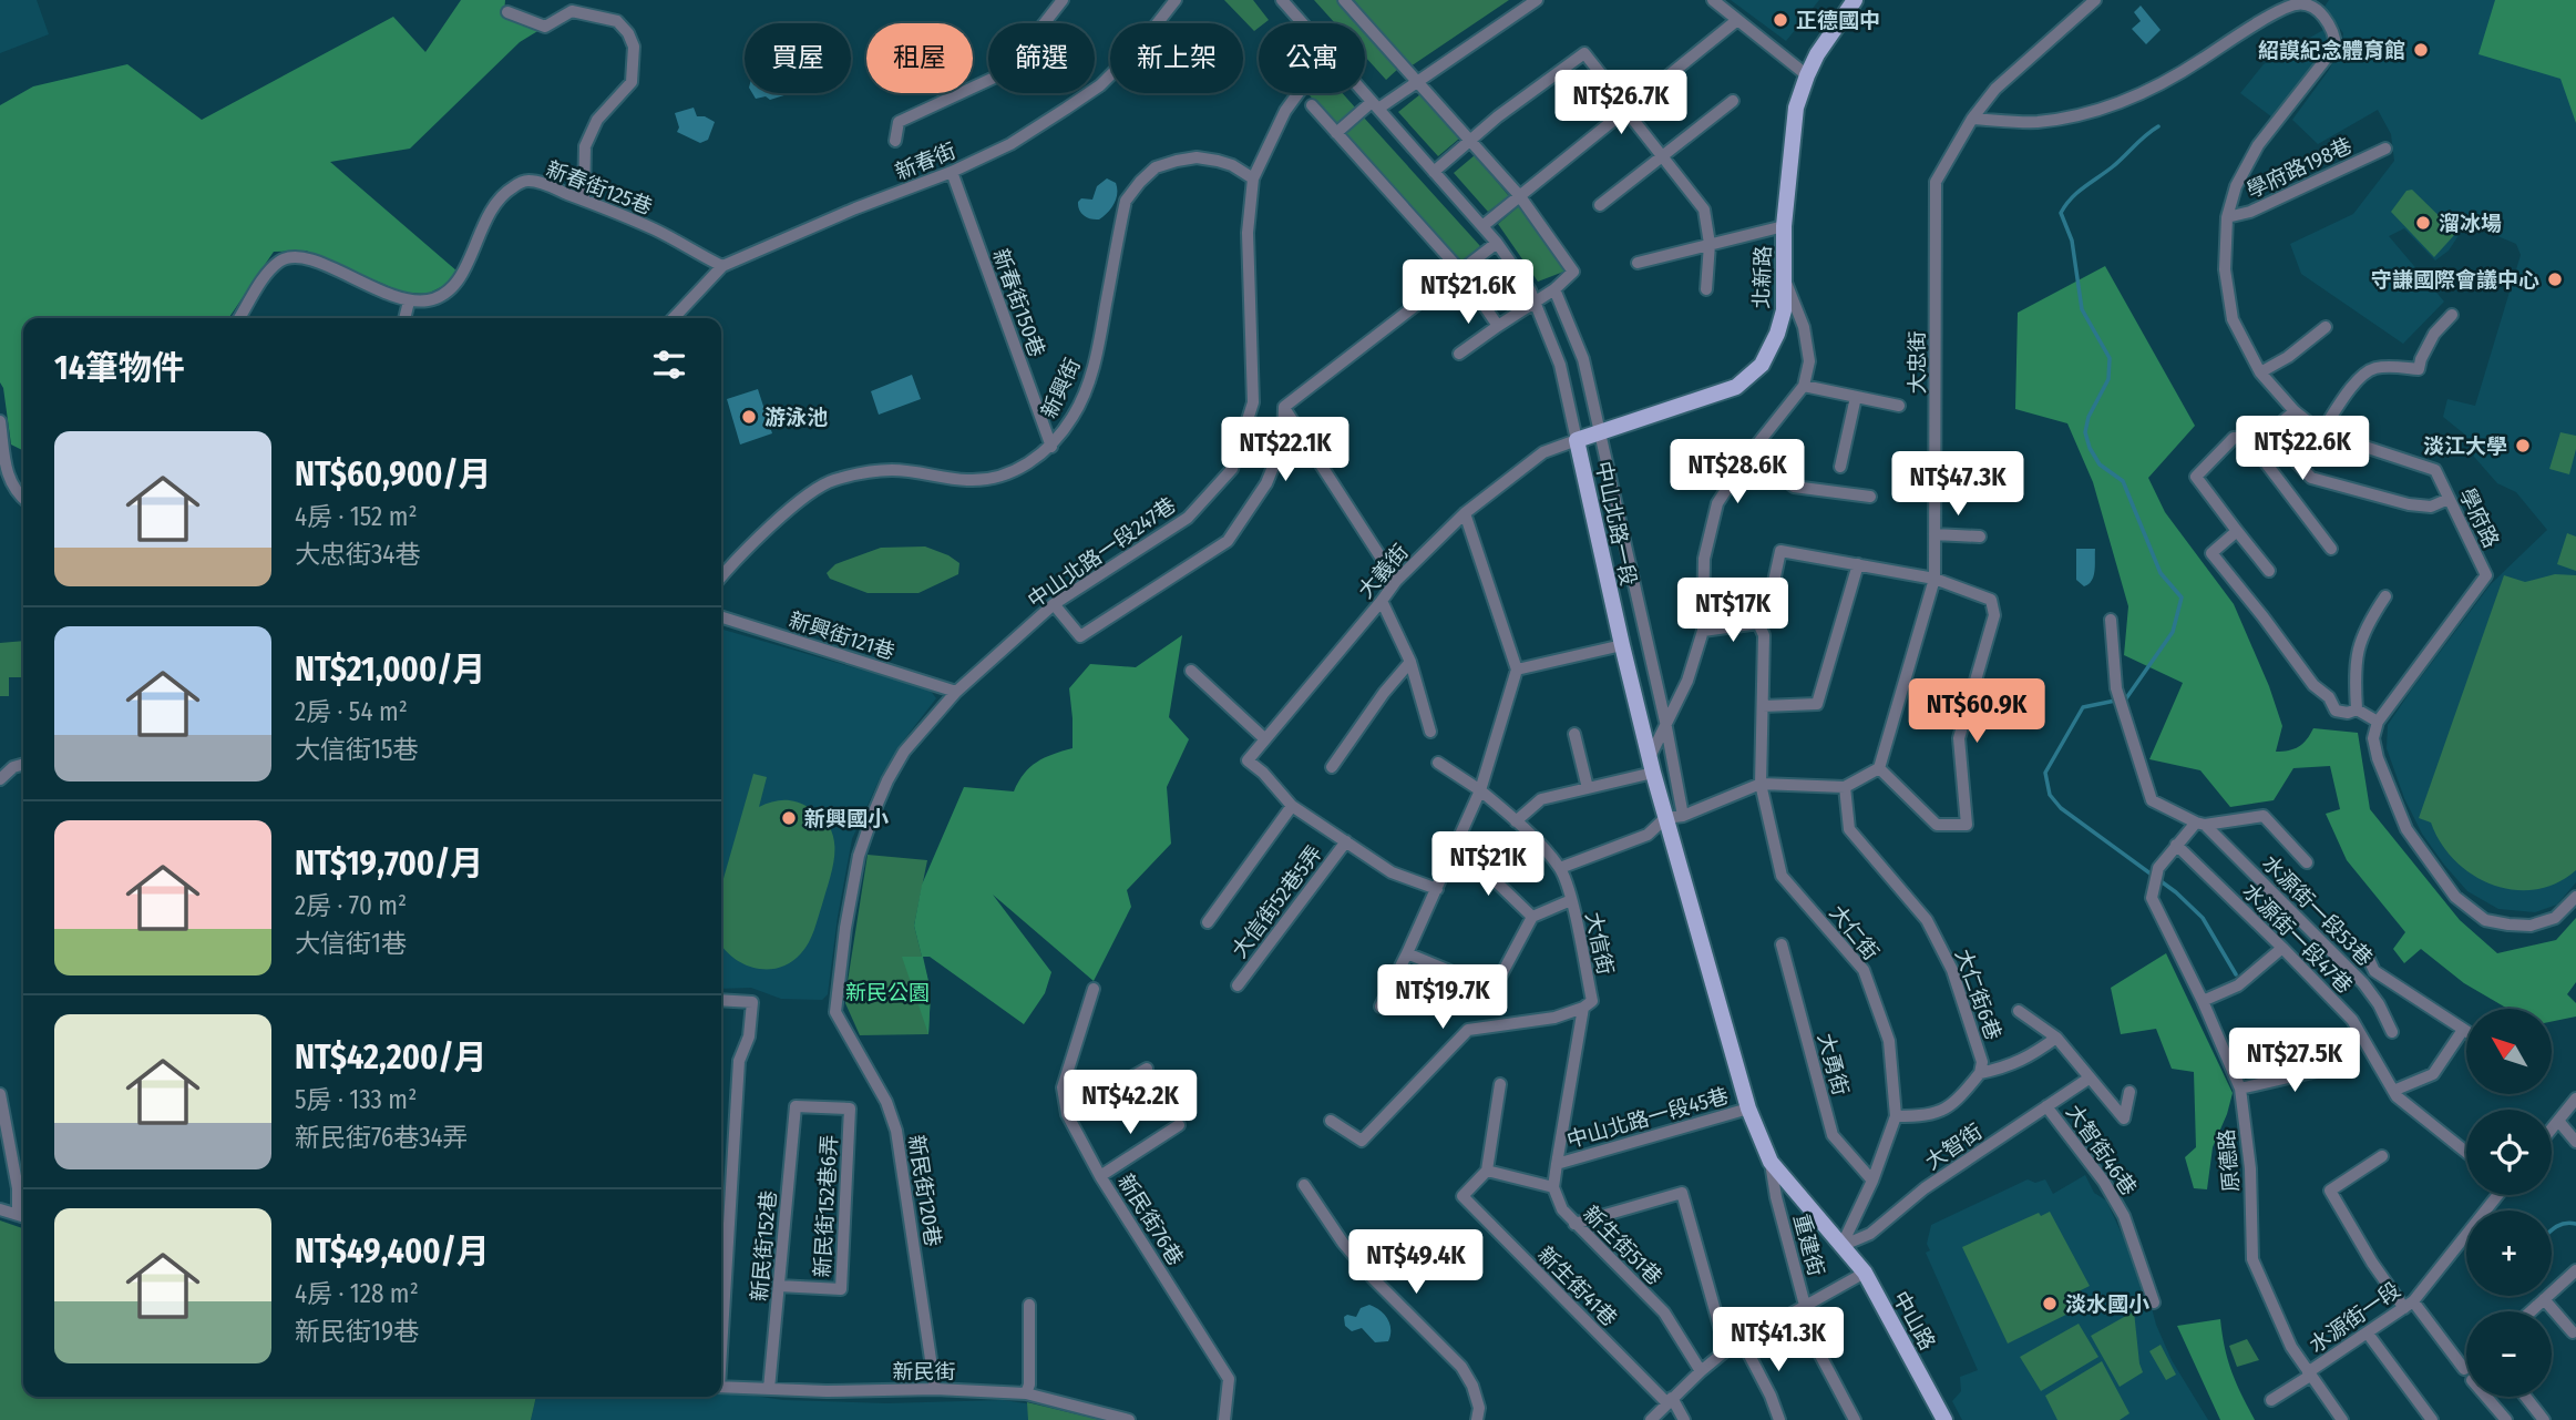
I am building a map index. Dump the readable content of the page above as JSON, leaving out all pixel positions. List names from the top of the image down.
{
  "streets": {
    "main road": ["北新路", "中山北路一段", "中山路"],
    "street": [
      "新春街",
      "學府路198巷",
      "新春街125巷",
      "新春街150巷",
      "大忠街",
      "新興街",
      "學府路",
      "中山北路一段247巷",
      "大義街",
      "新興街121巷",
      "大信街52巷5弄",
      "水源街一段53巷",
      "大仁街",
      "水源街一段47巷",
      "大信街",
      "大仁街6巷",
      "大勇街",
      "中山北路一段45巷",
      "大智街",
      "大智街46巷",
      "原德路",
      "新民街120巷",
      "新民街152巷6弄",
      "新民街76巷",
      "新生街51巷",
      "重建街",
      "新民街152巷",
      "新生街41巷",
      "水源街一段",
      "新民街"
    ]
  },
  "crossings": [
    ["新春街", "新春街125巷"],
    ["新春街", "新春街150巷"],
    ["學府路198巷", "學府路"],
    ["北新路", "中山北路一段"],
    ["北新路", "大義街"],
    ["新春街150巷", "新興街"],
    ["大忠街", "學府路"],
    ["新興街", "中山北路一段247巷"],
    ["中山北路一段", "大義街"],
    ["中山北路一段", "大仁街"],
    ["中山北路一段", "中山北路一段45巷"],
    ["中山北路一段", "大智街"],
    ["中山北路一段", "重建街"],
    ["中山北路一段", "中山路"],
    ["中山北路一段247巷", "新興街121巷"],
    ["中山北路一段247巷", "新民街120巷"],
    ["水源街一段53巷", "原德路"],
    ["大仁街", "大勇街"],
    ["大仁街", "大智街"],
    ["大仁街", "中山路"],
    ["水源街一段47巷", "原德路"],
    ["大智街", "大智街46巷"],
    ["大智街", "中山路"],
    ["原德路", "水源街一段"],
    ["新民街120巷", "新民街"],
    ["新民街152巷6弄", "新民街152巷"],
    ["新民街152巷", "新民街"]
  ],
  "parks": ["新民公園"],
  "places": [
    "正德國中",
    "紹謨紀念體育館",
    "溜冰場",
    "守謙國際會議中心",
    "游泳池",
    "淡江大學",
    "新興國小",
    "淡水國小"
  ],
  "north": "top left",
  "page": {
    "chip": [
      "買屋",
      "租屋",
      "篩選",
      "新上架",
      "公寓"
    ],
    "price": [
      "NT$26.7K",
      "NT$21.6K",
      "NT$22.6K",
      "NT$22.1K",
      "NT$28.6K",
      "NT$47.3K",
      "NT$17K",
      "NT$60.9K",
      "NT$21K",
      "NT$19.7K",
      "NT$27.5K",
      "NT$42.2K",
      "NT$49.4K",
      "NT$41.3K"
    ],
    "heading": "14筆物件",
    "list": [
      {
        "name": "NT$60,900/月",
        "note": "4房 · 152 m² · 大忠街34巷"
      },
      {
        "name": "NT$21,000/月",
        "note": "2房 · 54 m² · 大信街15巷"
      },
      {
        "name": "NT$19,700/月",
        "note": "2房 · 70 m² · 大信街1巷"
      },
      {
        "name": "NT$42,200/月",
        "note": "5房 · 133 m² · 新民街76巷34弄"
      },
      {
        "name": "NT$49,400/月",
        "note": "4房 · 128 m² · 新民街19巷"
      }
    ],
    "map_buttons": ["+", "−"]
  }
}
